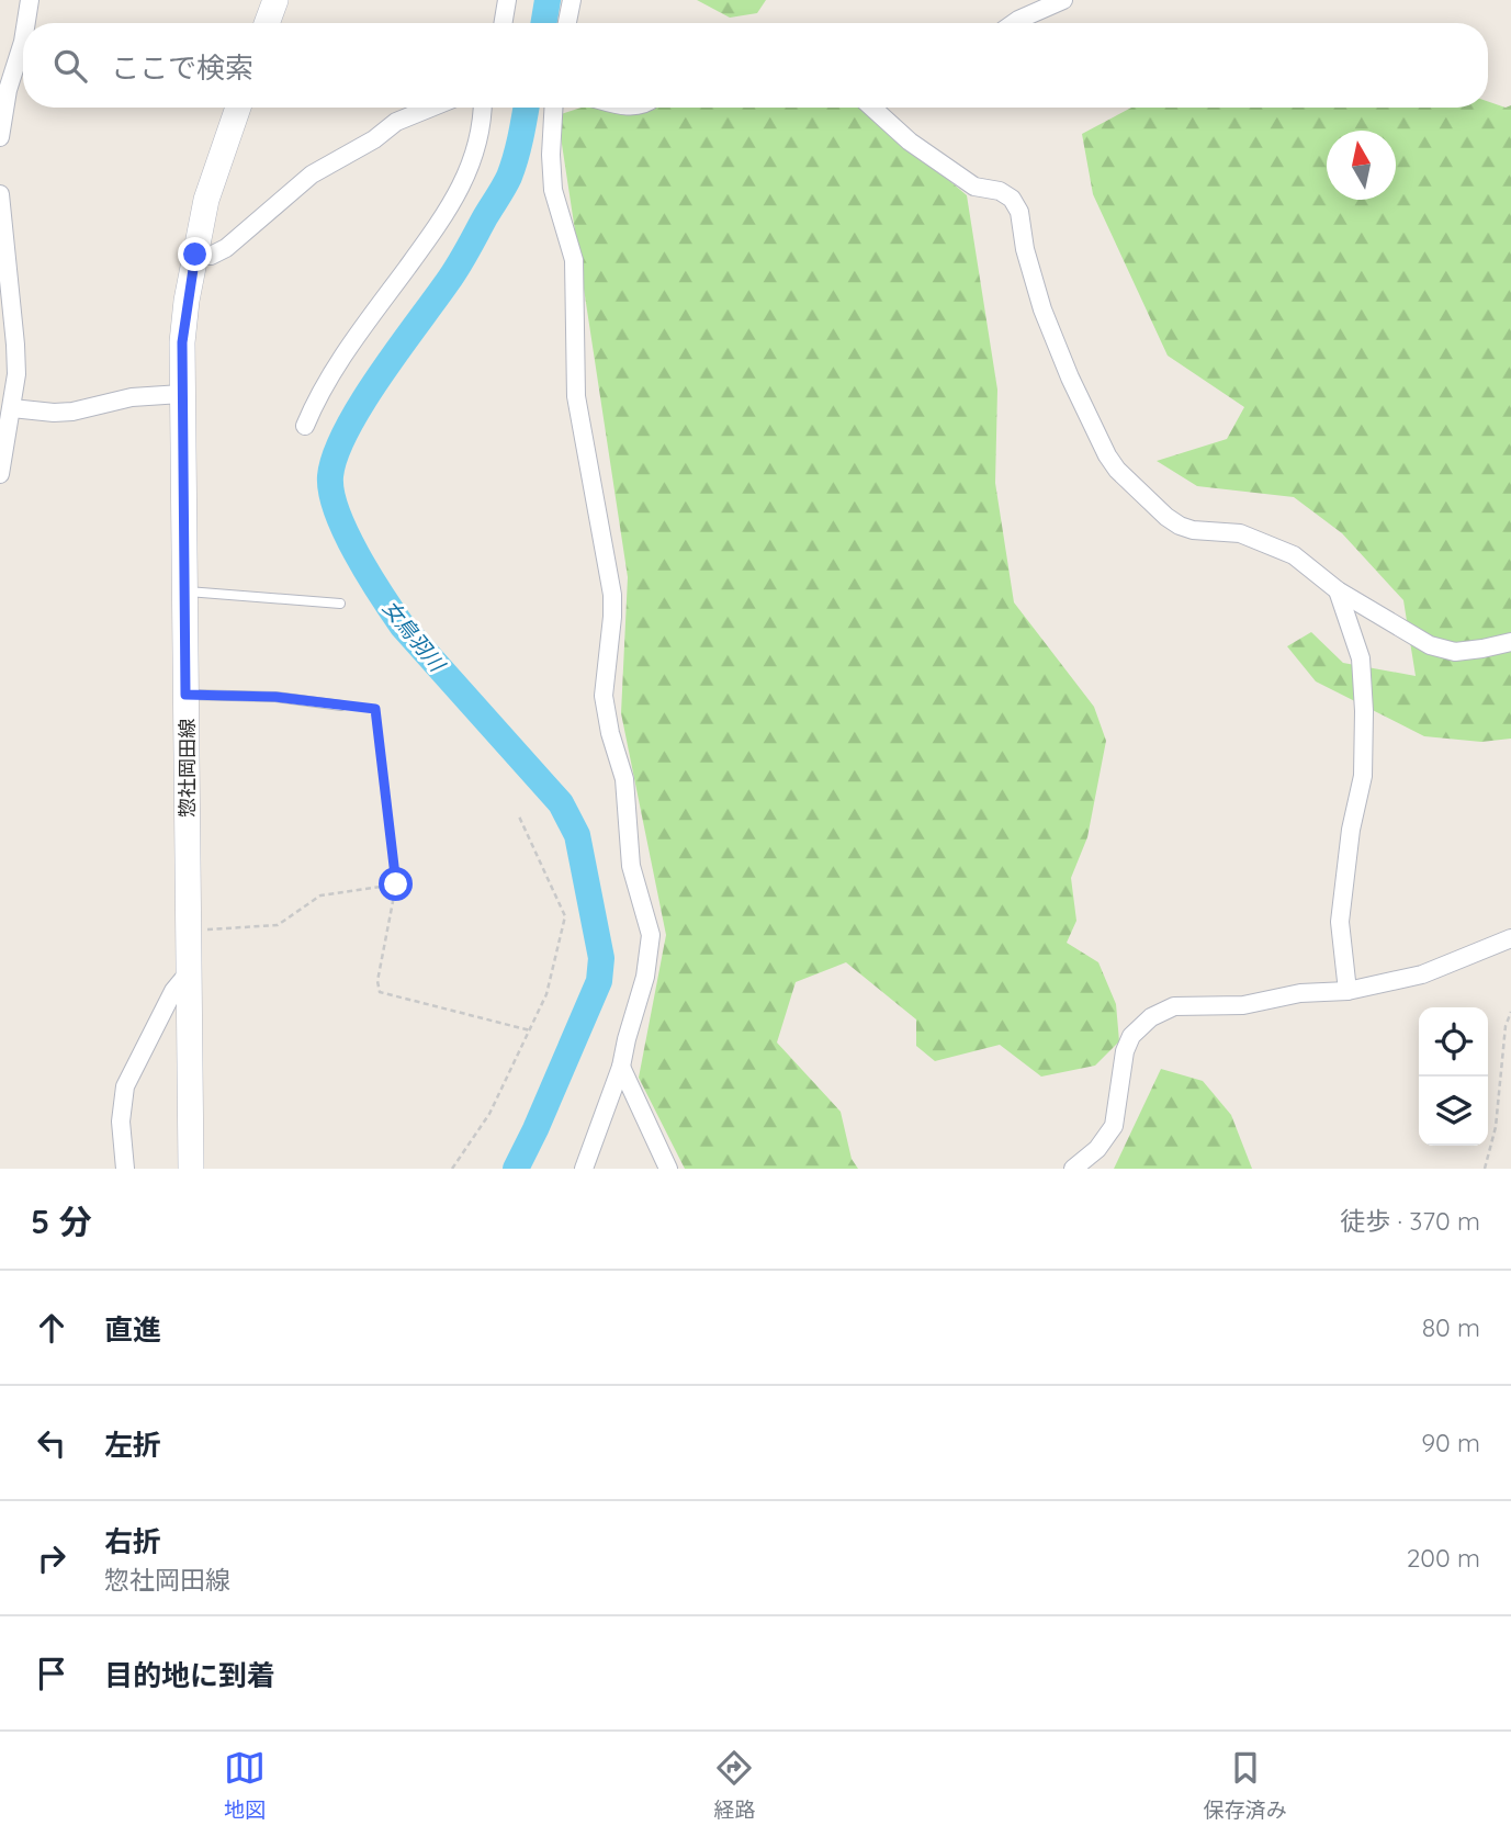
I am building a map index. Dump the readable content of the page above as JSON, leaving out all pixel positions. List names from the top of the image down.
{
  "streets": {
    "main road": ["惣社岡田線"]
  },
  "water": ["女鳥羽川"],
  "north": "top",
  "page": {
    "search": "ここで検索",
    "heading": ["5 分", "徒歩 · 370 m"],
    "list": [
      ["直進", "80 m"],
      ["左折", "90 m"],
      ["右折", "惣社岡田線", "200 m"],
      "目的地に到着"
    ],
    "nav": ["地図", "経路", "保存済み"]
  }
}
